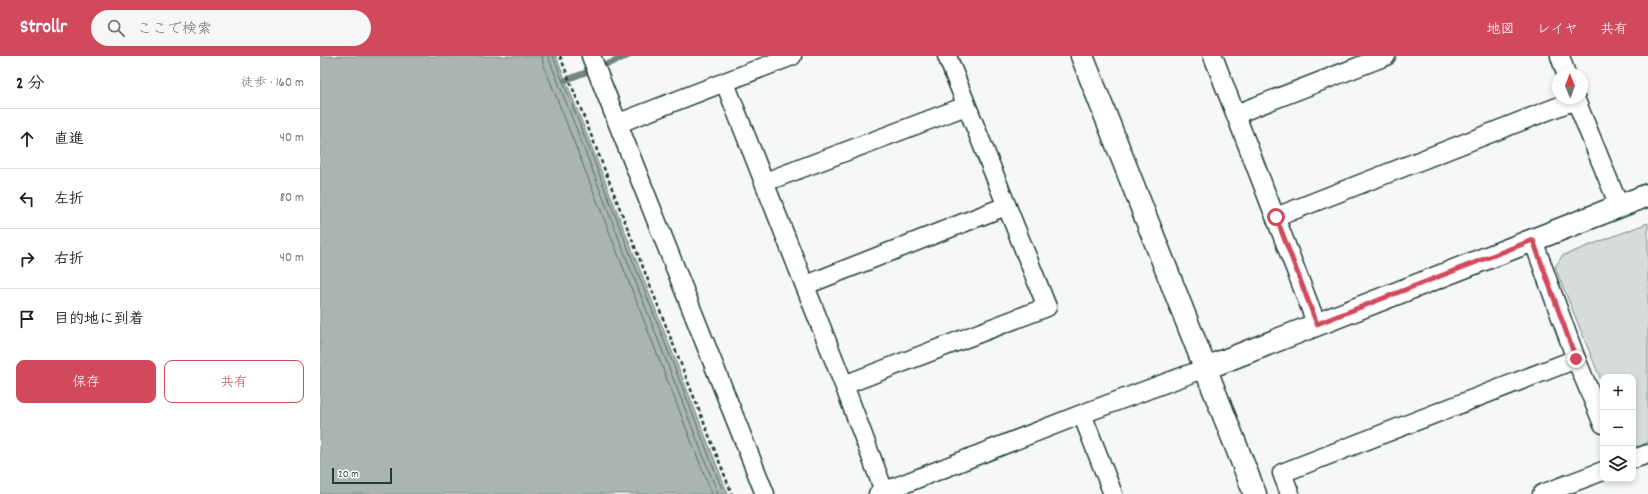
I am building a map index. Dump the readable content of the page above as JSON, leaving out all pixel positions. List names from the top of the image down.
{
  "scale_bar": "20 m",
  "north": "top",
  "page": {
    "header": "Strollr",
    "search": "ここで検索",
    "nav": ["地図", "レイヤ", "共有"],
    "heading": ["2 分", "徒歩 · 160 m"],
    "list": [
      ["直進", "40 m"],
      ["左折", "80 m"],
      ["右折", "40 m"],
      "目的地に到着"
    ],
    "buttons": ["保存", "共有"],
    "map_buttons": ["+", "−"],
    "scale": "20 m"
  }
}
